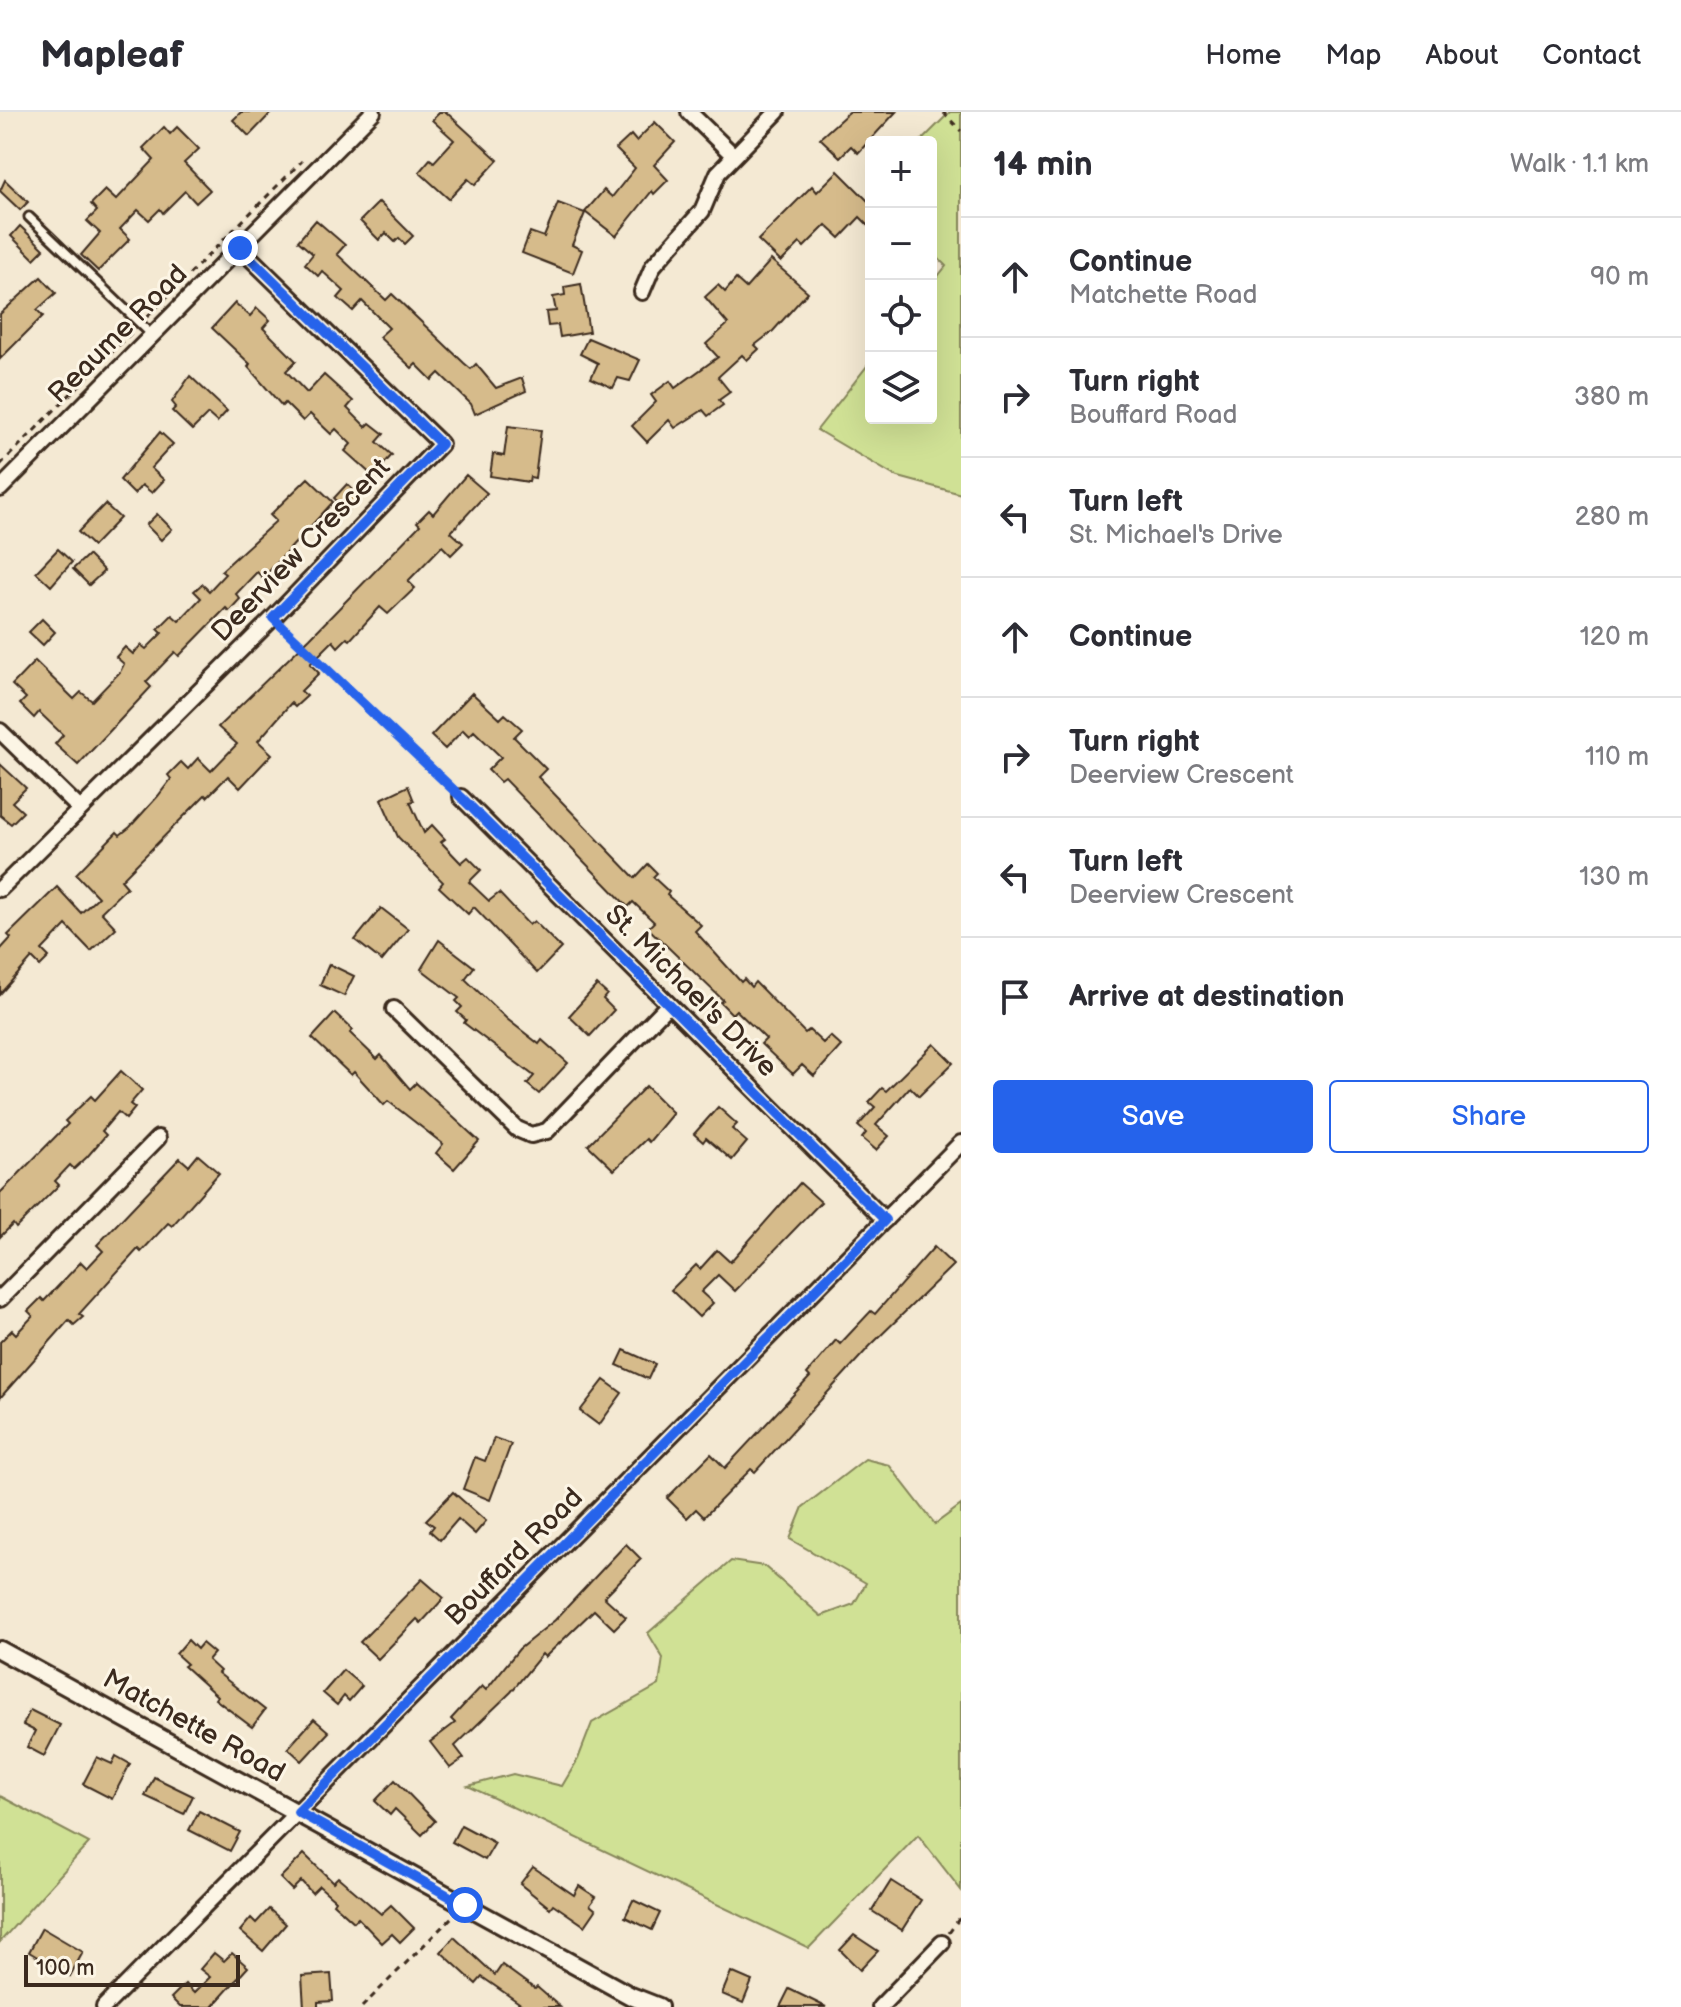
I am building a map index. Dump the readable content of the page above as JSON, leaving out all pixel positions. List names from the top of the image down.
{
  "streets": {
    "street": [
      "Reaume Road",
      "Deerview Crescent",
      "St. Michael's Drive",
      "Bouffard Road",
      "Matchette Road"
    ]
  },
  "crossings": [
    ["Reaume Road", "Deerview Crescent"],
    ["St. Michael's Drive", "Bouffard Road"],
    ["Bouffard Road", "Matchette Road"]
  ],
  "scale_bar": "100 m",
  "page": {
    "header": "Mapleaf",
    "nav": [
      "Home",
      "Map",
      "About",
      "Contact"
    ],
    "heading": ["14 min", "Walk · 1.1 km"],
    "map_buttons": ["+", "−"],
    "list": [
      ["Continue", "Matchette Road", "90 m"],
      ["Turn right", "Bouffard Road", "380 m"],
      ["Turn left", "St. Michael's Drive", "280 m"],
      ["Continue", "120 m"],
      ["Turn right", "Deerview Crescent", "110 m"],
      ["Turn left", "Deerview Crescent", "130 m"],
      "Arrive at destination"
    ],
    "buttons": ["Save", "Share"],
    "scale": "100 m"
  }
}
